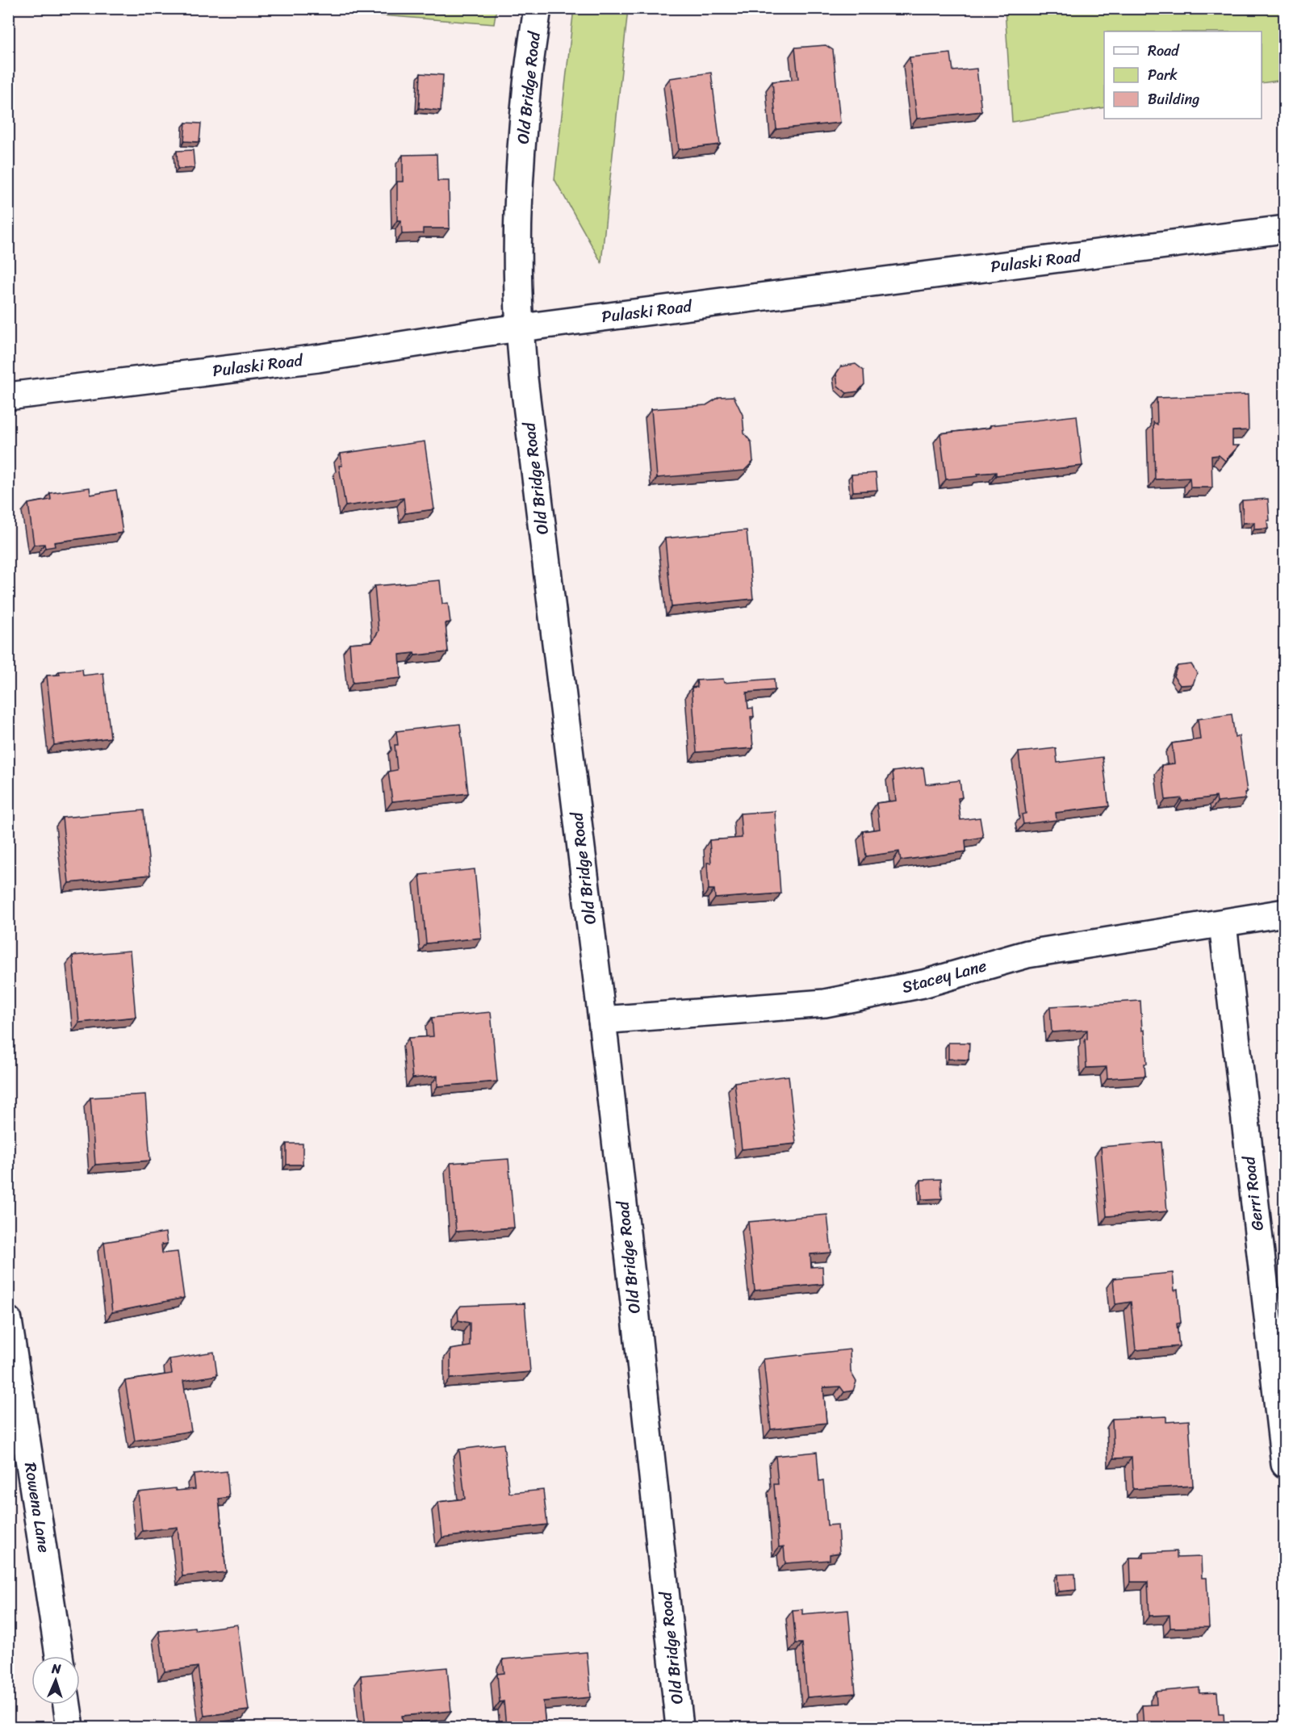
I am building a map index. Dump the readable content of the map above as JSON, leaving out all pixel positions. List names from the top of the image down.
{
  "streets": {
    "street": [
      "Old Bridge Road",
      "Pulaski Road",
      "Stacey Lane",
      "Gerri Road",
      "Rowena Lane"
    ]
  },
  "crossings": [
    ["Old Bridge Road", "Pulaski Road"],
    ["Old Bridge Road", "Stacey Lane"],
    ["Stacey Lane", "Gerri Road"]
  ],
  "legend": ["Road", "Park", "Building"],
  "north": "top"
}
